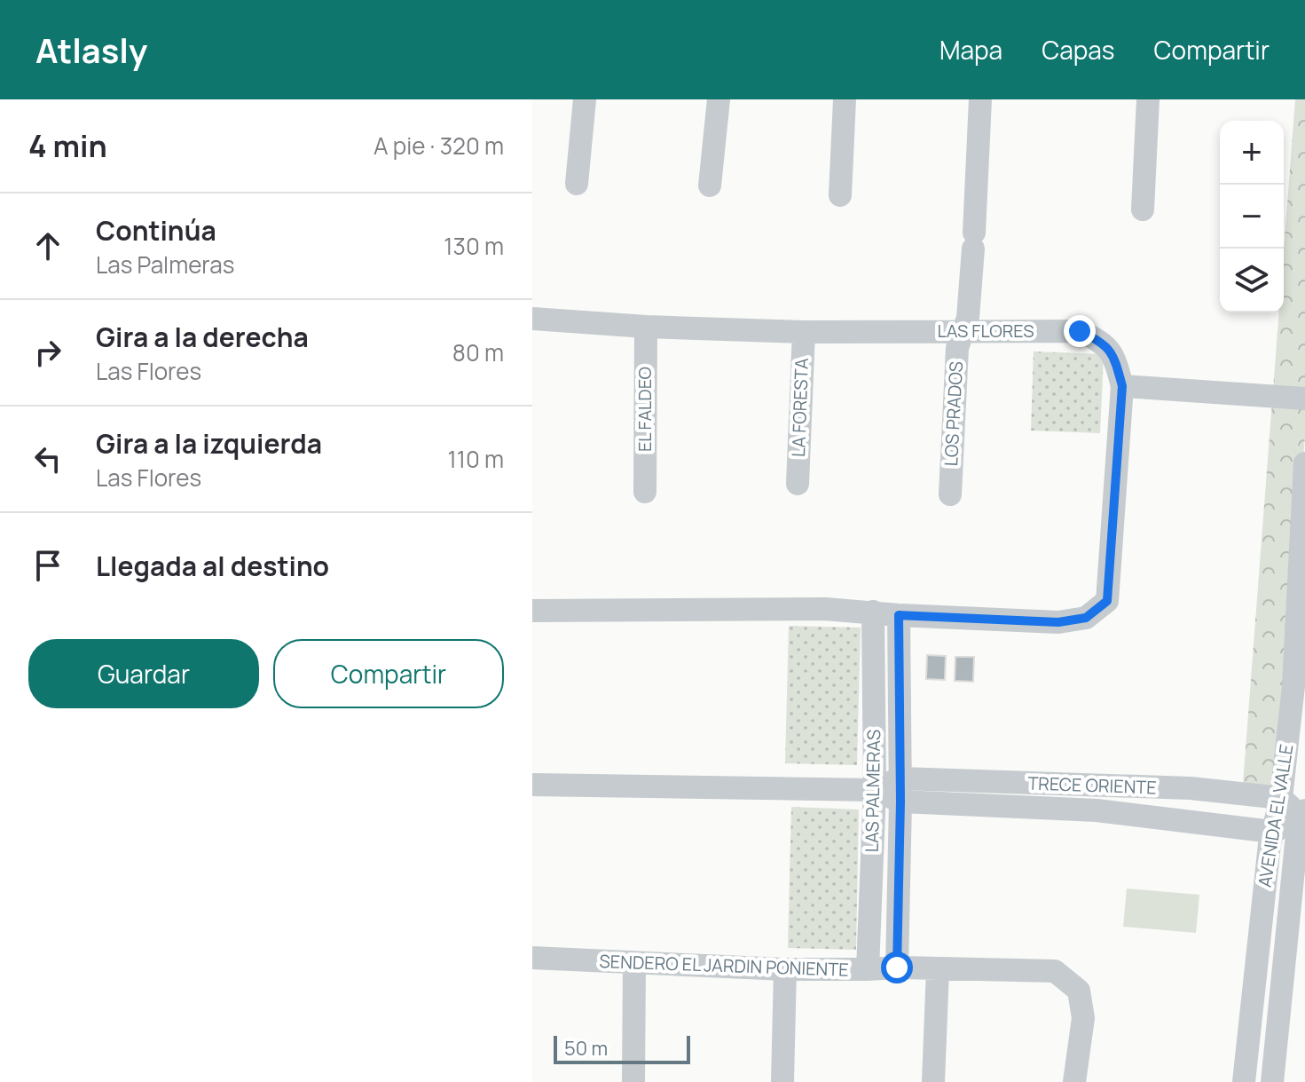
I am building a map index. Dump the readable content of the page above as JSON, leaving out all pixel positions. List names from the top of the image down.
{
  "streets": {
    "street": [
      "LAS FLORES",
      "LA FORESTA",
      "EL FALDEO",
      "LOS PRADOS",
      "TRECE ORIENTE",
      "LAS PALMERAS",
      "AVENIDA EL VALLE",
      "SENDERO EL JARDIN PONIENTE"
    ]
  },
  "crossings": [
    ["LAS FLORES", "LA FORESTA"],
    ["LAS FLORES", "EL FALDEO"],
    ["LAS FLORES", "LOS PRADOS"],
    ["LAS FLORES", "LAS PALMERAS"],
    ["TRECE ORIENTE", "LAS PALMERAS"],
    ["TRECE ORIENTE", "AVENIDA EL VALLE"],
    ["LAS PALMERAS", "SENDERO EL JARDIN PONIENTE"]
  ],
  "scale_bar": "50 m",
  "page": {
    "header": "Atlasly",
    "nav": ["Mapa", "Capas", "Compartir"],
    "heading": ["4 min", "A pie · 320 m"],
    "map_buttons": ["+", "−"],
    "list": [
      ["Continúa", "Las Palmeras", "130 m"],
      ["Gira a la derecha", "Las Flores", "80 m"],
      ["Gira a la izquierda", "Las Flores", "110 m"],
      "Llegada al destino"
    ],
    "buttons": ["Guardar", "Compartir"],
    "scale": "50 m"
  }
}
